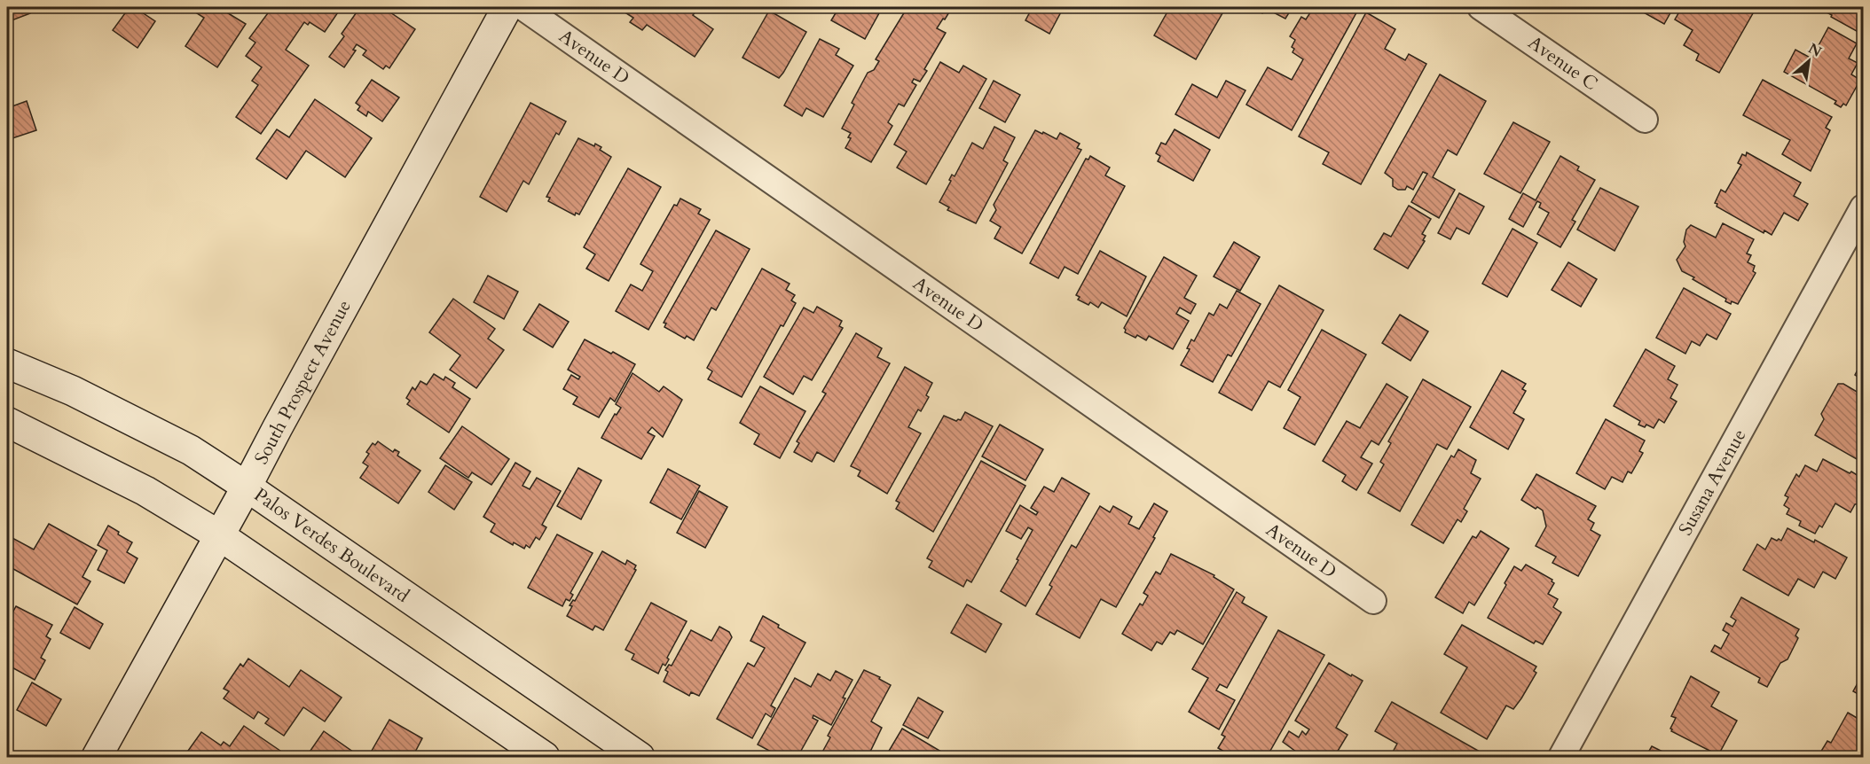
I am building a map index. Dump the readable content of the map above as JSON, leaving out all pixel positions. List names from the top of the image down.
{
  "streets": {
    "main road": ["South Prospect Avenue", "Palos Verdes Boulevard"],
    "street": ["Avenue D", "Avenue C", "Susana Avenue"]
  },
  "crossings": [
    ["South Prospect Avenue", "Palos Verdes Boulevard"]
  ],
  "north": "top right"
}
